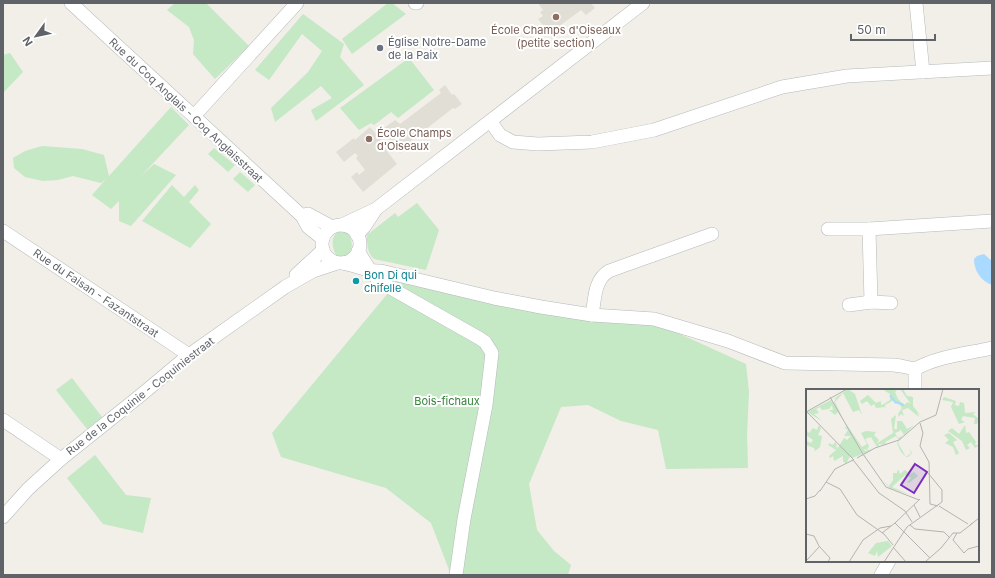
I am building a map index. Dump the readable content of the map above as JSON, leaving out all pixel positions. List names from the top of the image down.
{
  "streets": {
    "street": ["Rue du Coq Anglais - Coq Anglaisstraat", "Rue du Faisan - Fazantstraat", "Rue de la Coquinie - Coquiniestraat"]
  },
  "crossings": [
    ["Rue du Coq Anglais - Coq Anglaisstraat", "Rue de la Coquinie - Coquiniestraat"],
    ["Rue du Faisan - Fazantstraat", "Rue de la Coquinie - Coquiniestraat"]
  ],
  "parks": ["Bois-fichaux"],
  "places": [
    "École Champs d'Oiseaux (petite section)",
    "Église Notre-Dame de la Paix",
    "École Champs d'Oiseaux",
    "Bon Di qui chifelle"
  ],
  "scale_bar": "50 m",
  "north": "bottom left"
}
